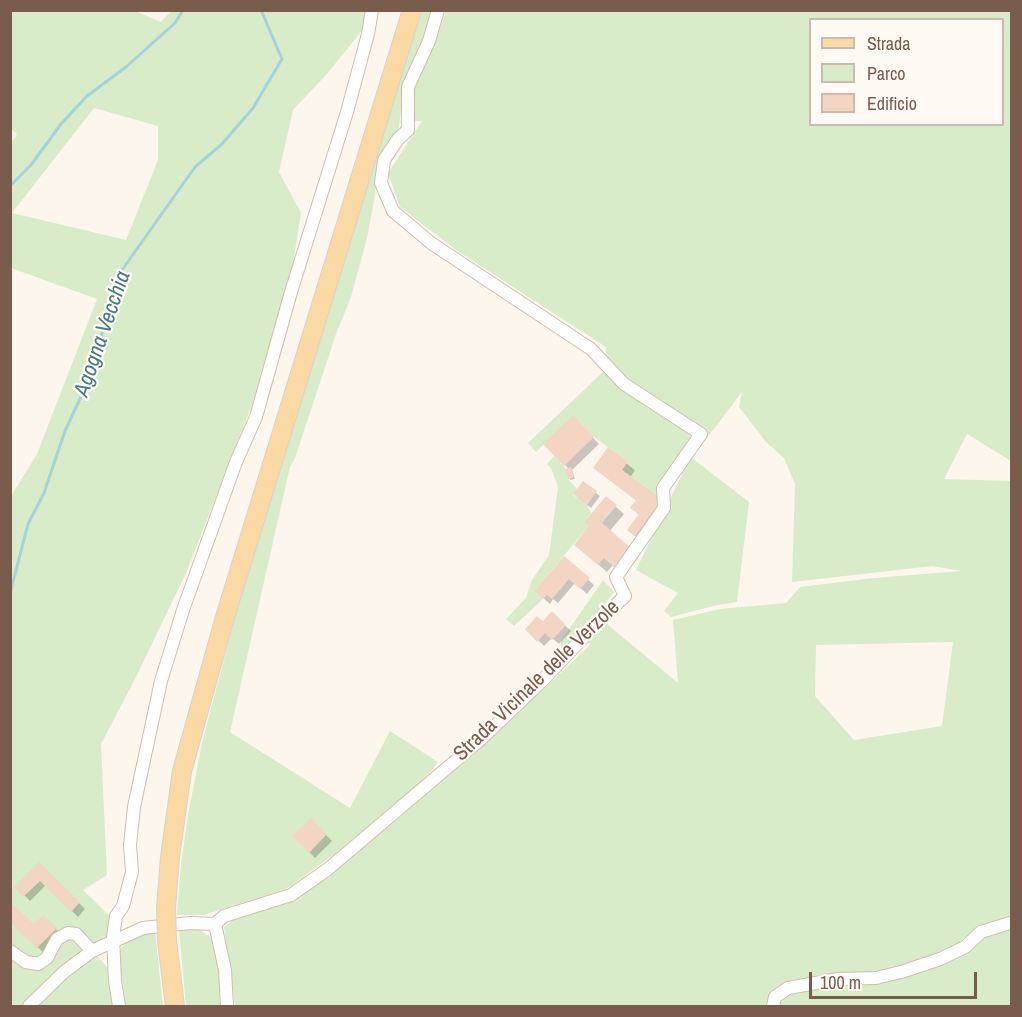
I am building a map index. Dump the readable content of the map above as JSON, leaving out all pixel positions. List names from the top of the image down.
{
  "streets": {
    "street": ["Strada Vicinale delle Verzole"]
  },
  "water": ["Agogna Vecchia"],
  "legend": ["Strada", "Parco", "Edificio"],
  "scale_bar": "100 m"
}
